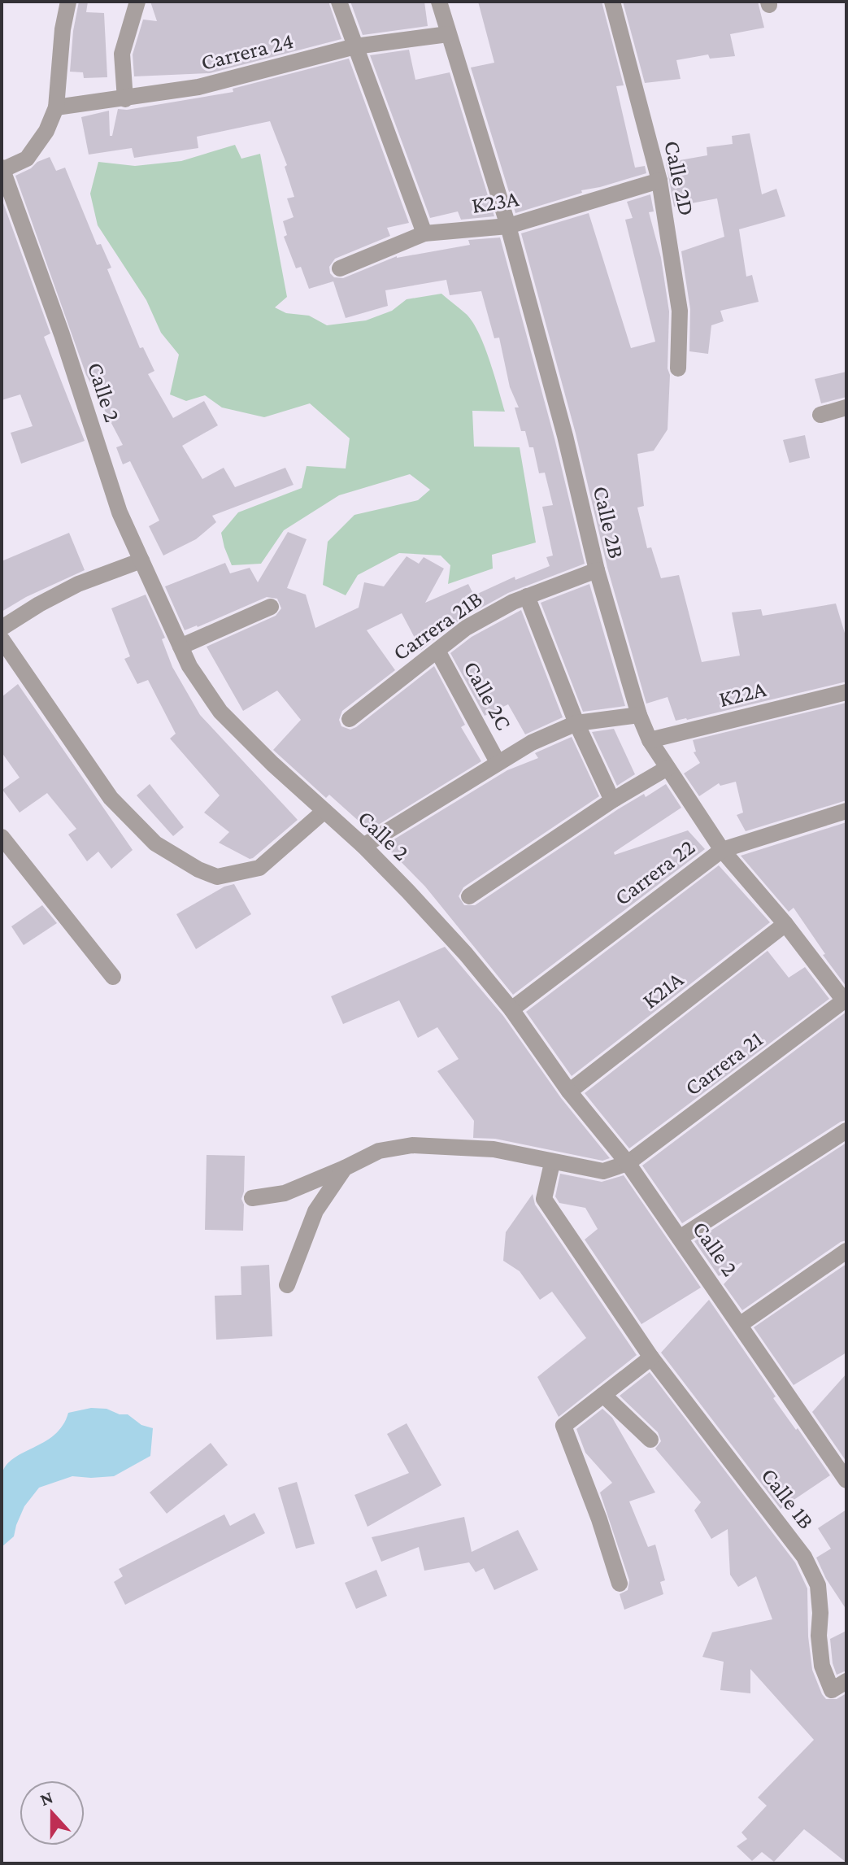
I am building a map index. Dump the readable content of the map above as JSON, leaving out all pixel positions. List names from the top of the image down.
{
  "streets": {
    "street": [
      "Carrera 24",
      "Calle 2D",
      "K23A",
      "Calle 2",
      "Calle 2B",
      "Carrera 21B",
      "K22A",
      "Calle 2C",
      "Carrera 22",
      "K21A",
      "Carrera 21",
      "Calle 1B"
    ]
  },
  "crossings": [
    ["Carrera 24", "Calle 2B"],
    ["Calle 2D", "K23A"],
    ["K23A", "Calle 2B"],
    ["Calle 2", "Carrera 22"],
    ["Calle 2", "K21A"],
    ["Calle 2", "Carrera 21"],
    ["Calle 2B", "Carrera 21B"],
    ["Calle 2B", "K22A"],
    ["Calle 2B", "Carrera 22"],
    ["Calle 2B", "K21A"],
    ["Calle 2B", "Carrera 21"],
    ["Carrera 21B", "Calle 2C"]
  ],
  "north": "top"
}
